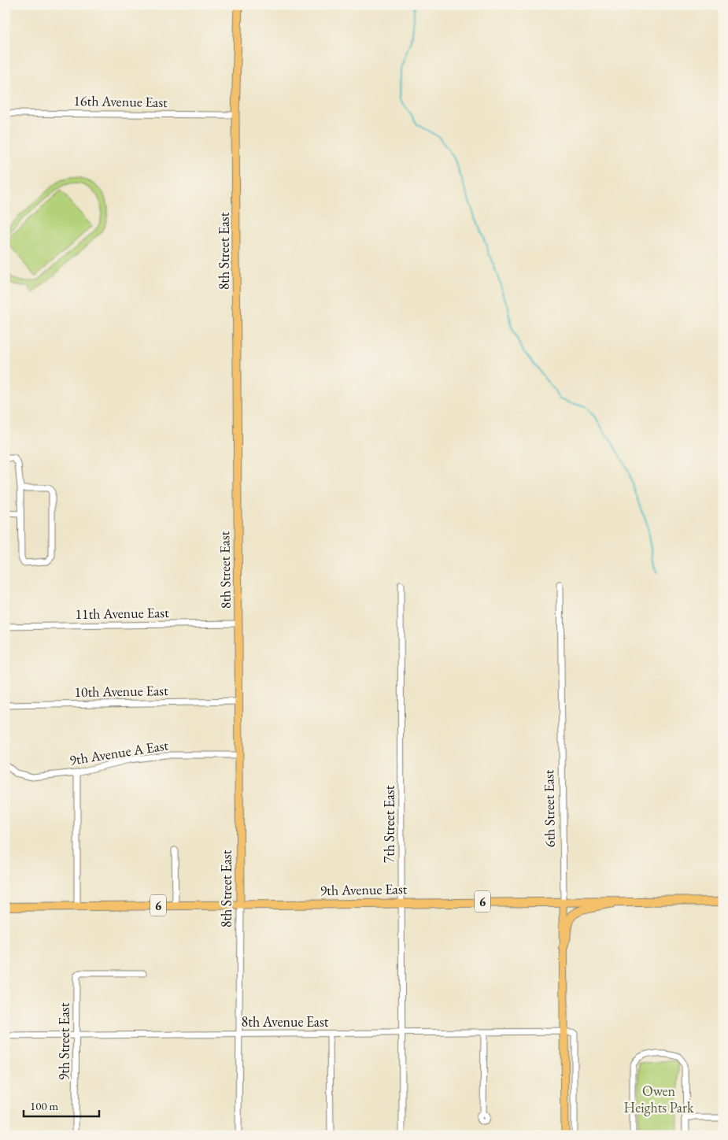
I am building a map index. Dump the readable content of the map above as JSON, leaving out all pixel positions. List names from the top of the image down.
{
  "streets": {
    "highway": ["9th Avenue East", "6"],
    "main road": ["8th Street East", "6th Street East"],
    "street": [
      "16th Avenue East",
      "11th Avenue East",
      "10th Avenue East",
      "9th Avenue A East",
      "7th Street East",
      "8th Avenue East",
      "9th Street East"
    ]
  },
  "crossings": [
    ["16th Avenue East", "8th Street East"],
    ["8th Street East", "11th Avenue East"],
    ["8th Street East", "10th Avenue East"],
    ["8th Street East", "9th Avenue A East"],
    ["8th Street East", "9th Avenue East"],
    ["8th Street East", "8th Avenue East"],
    ["6th Street East", "9th Avenue East"],
    ["6th Street East", "8th Avenue East"],
    ["7th Street East", "9th Avenue East"],
    ["7th Street East", "8th Avenue East"],
    ["8th Avenue East", "9th Street East"]
  ],
  "parks": ["Owen Heights Park"],
  "scale_bar": "100 m"
}
